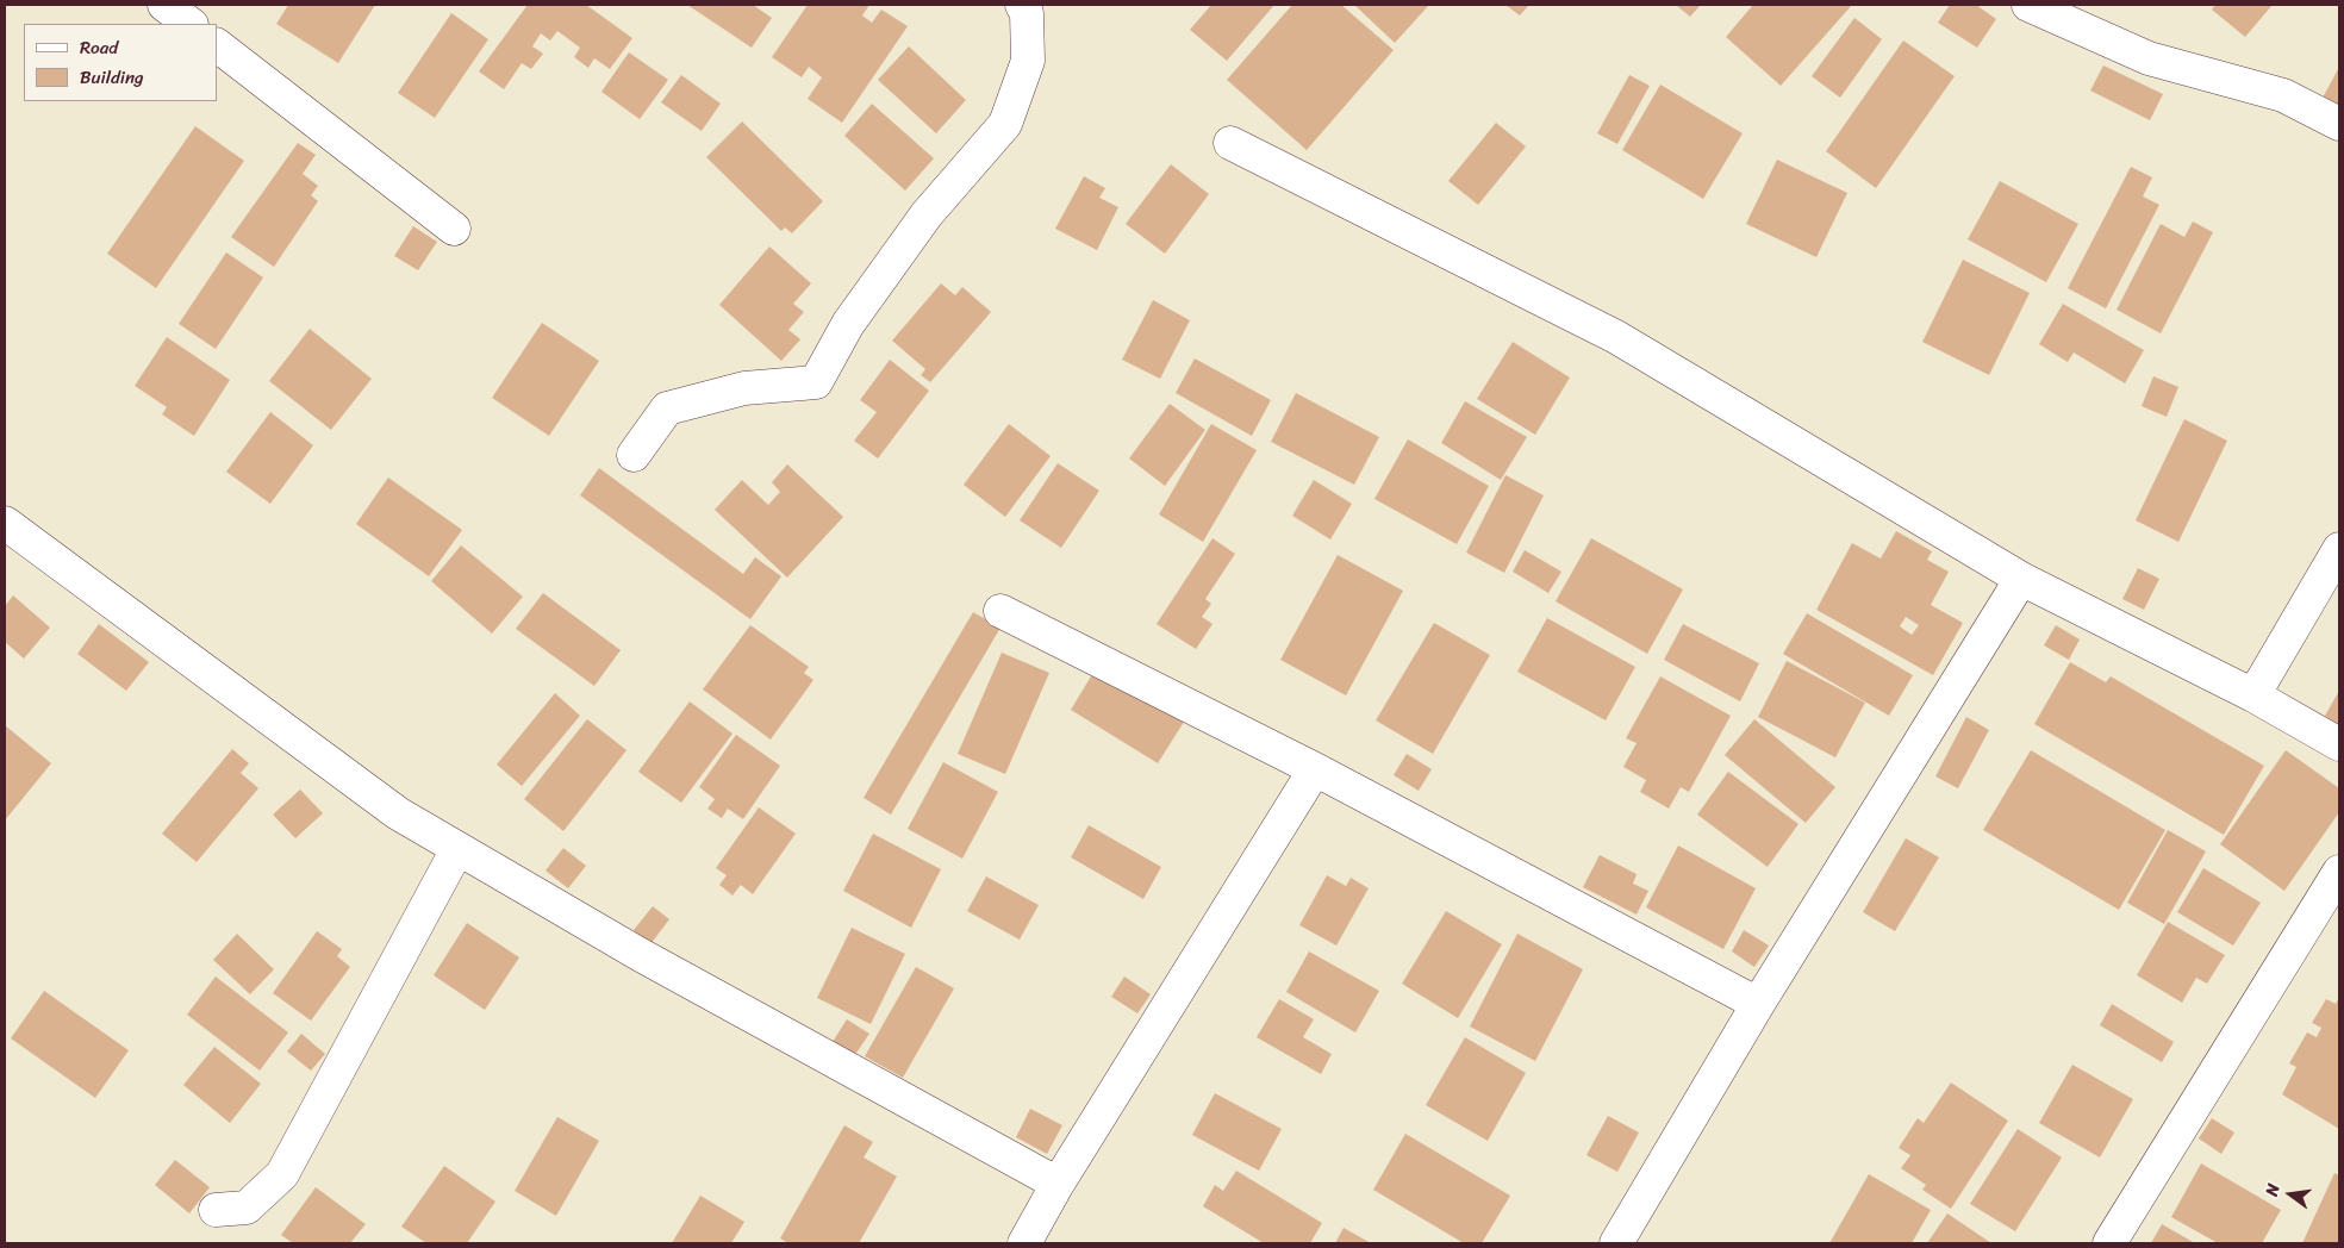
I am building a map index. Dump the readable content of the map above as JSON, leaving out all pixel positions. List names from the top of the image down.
{
  "legend": ["Road", "Building"],
  "north": "left"
}
